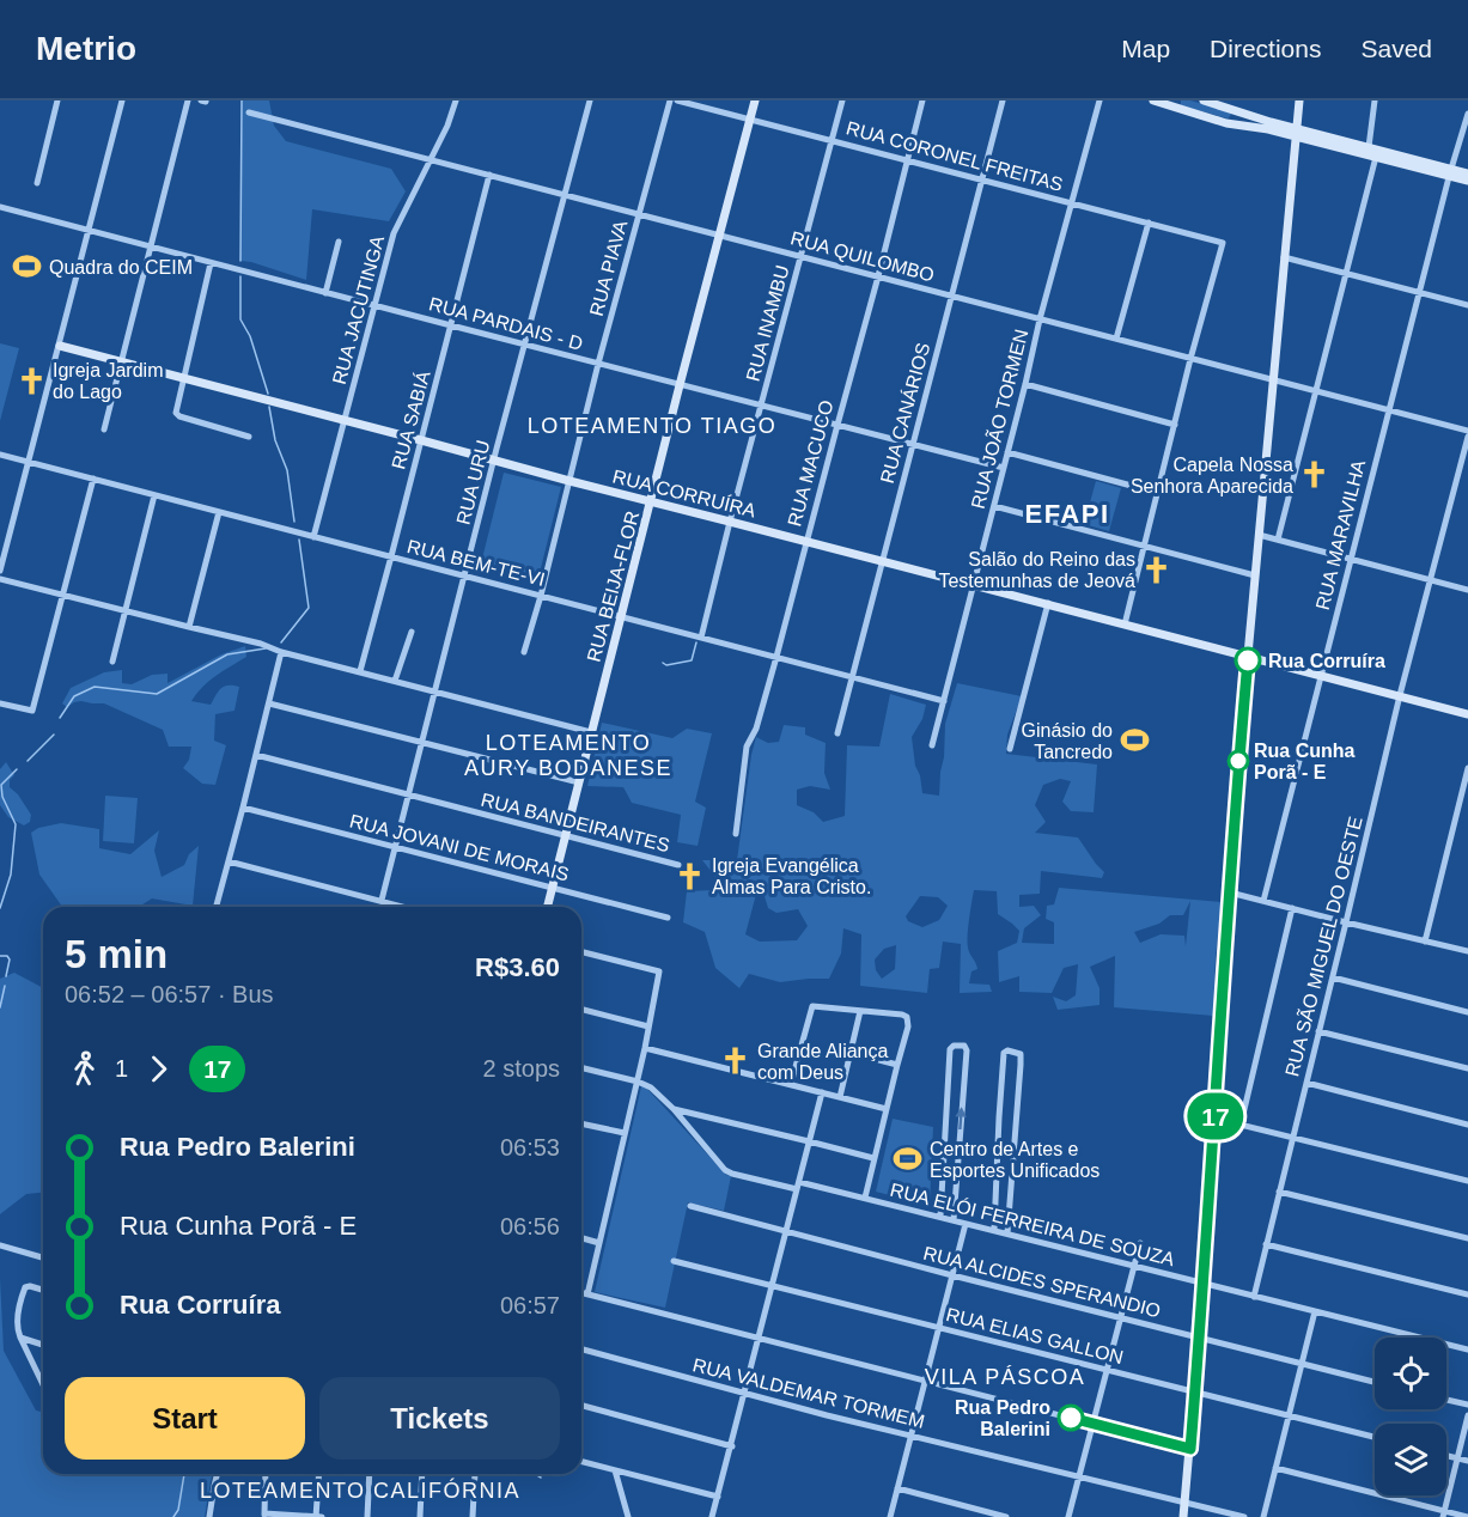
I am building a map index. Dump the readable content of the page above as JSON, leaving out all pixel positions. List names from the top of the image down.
{
  "streets": {
    "street": [
      "RUA CORONEL FREITAS",
      "RUA QUILOMBO",
      "RUA PIAVA",
      "RUA JACUTINGA",
      "RUA PARDAIS - D",
      "RUA INAMBU",
      "RUA CANÁRIOS",
      "RUA JOÃO TORMEN",
      "RUA SABIÁ",
      "RUA MACUCO",
      "RUA URU",
      "RUA CORRUÍRA",
      "RUA MARAVILHA",
      "RUA BEM-TE-VI",
      "RUA BEIJA-FLOR",
      "RUA BANDEIRANTES",
      "RUA JOVANI DE MORAIS",
      "RUA SÃO MIGUEL DO OESTE",
      "RUA ELÓI FERREIRA DE SOUZA",
      "RUA ALCIDES SPERANDIO",
      "RUA ELIAS GALLON",
      "RUA VALDEMAR TORMEM"
    ]
  },
  "crossings": [
    ["RUA CORONEL FREITAS", "RUA QUILOMBO"],
    ["RUA CORONEL FREITAS", "RUA INAMBU"],
    ["RUA CORONEL FREITAS", "RUA CANÁRIOS"],
    ["RUA CORONEL FREITAS", "RUA JOÃO TORMEN"],
    ["RUA CORONEL FREITAS", "RUA MACUCO"],
    ["RUA CORONEL FREITAS", "RUA BEIJA-FLOR"],
    ["RUA QUILOMBO", "RUA PIAVA"],
    ["RUA QUILOMBO", "RUA JACUTINGA"],
    ["RUA QUILOMBO", "RUA INAMBU"],
    ["RUA QUILOMBO", "RUA CANÁRIOS"],
    ["RUA QUILOMBO", "RUA JOÃO TORMEN"],
    ["RUA QUILOMBO", "RUA SABIÁ"],
    ["RUA QUILOMBO", "RUA MACUCO"],
    ["RUA QUILOMBO", "RUA URU"],
    ["RUA QUILOMBO", "RUA MARAVILHA"],
    ["RUA QUILOMBO", "RUA BEIJA-FLOR"],
    ["RUA QUILOMBO", "RUA SÃO MIGUEL DO OESTE"],
    ["RUA PIAVA", "RUA PARDAIS - D"],
    ["RUA PIAVA", "RUA CORRUÍRA"],
    ["RUA PIAVA", "RUA BEM-TE-VI"],
    ["RUA JACUTINGA", "RUA PARDAIS - D"],
    ["RUA JACUTINGA", "RUA CORRUÍRA"],
    ["RUA JACUTINGA", "RUA BEM-TE-VI"],
    ["RUA PARDAIS - D", "RUA INAMBU"],
    ["RUA PARDAIS - D", "RUA CANÁRIOS"],
    ["RUA PARDAIS - D", "RUA JOÃO TORMEN"],
    ["RUA PARDAIS - D", "RUA SABIÁ"],
    ["RUA PARDAIS - D", "RUA MACUCO"],
    ["RUA PARDAIS - D", "RUA URU"],
    ["RUA PARDAIS - D", "RUA BEIJA-FLOR"],
    ["RUA INAMBU", "RUA CORRUÍRA"],
    ["RUA INAMBU", "RUA BEM-TE-VI"],
    ["RUA CANÁRIOS", "RUA CORRUÍRA"],
    ["RUA CANÁRIOS", "RUA BEM-TE-VI"],
    ["RUA JOÃO TORMEN", "RUA CORRUÍRA"],
    ["RUA JOÃO TORMEN", "RUA BEM-TE-VI"],
    ["RUA SABIÁ", "RUA CORRUÍRA"],
    ["RUA SABIÁ", "RUA BEM-TE-VI"],
    ["RUA MACUCO", "RUA CORRUÍRA"],
    ["RUA MACUCO", "RUA BEM-TE-VI"],
    ["RUA URU", "RUA CORRUÍRA"],
    ["RUA URU", "RUA BEM-TE-VI"],
    ["RUA URU", "RUA BANDEIRANTES"],
    ["RUA URU", "RUA JOVANI DE MORAIS"],
    ["RUA CORRUÍRA", "RUA MARAVILHA"],
    ["RUA CORRUÍRA", "RUA BEIJA-FLOR"],
    ["RUA CORRUÍRA", "RUA SÃO MIGUEL DO OESTE"],
    ["RUA BEM-TE-VI", "RUA BEIJA-FLOR"],
    ["RUA BEIJA-FLOR", "RUA BANDEIRANTES"],
    ["RUA BEIJA-FLOR", "RUA JOVANI DE MORAIS"],
    ["RUA SÃO MIGUEL DO OESTE", "RUA ELÓI FERREIRA DE SOUZA"]
  ],
  "districts": [
    "LOTEAMENTO TIAGO",
    "EFAPI",
    "LOTEAMENTO AURY BODANESE",
    "VILA PÁSCOA",
    "LOTEAMENTO CALIFÓRNIA"
  ],
  "places": {
    "sports": ["Quadra do CEIM", "Ginásio do Tancredo", "Centro de Artes e Esportes Unificados"],
    "church": [
      "Igreja Jardim do Lago",
      "Capela Nossa Senhora Aparecida",
      "Salão do Reino das Testemunhas de Jeová",
      "Igreja Evangélica Almas Para Cristo.",
      "Grande Aliança com Deus"
    ],
    "other": ["Rua Corruíra", "Rua Cunha Porã - E", "Rua Pedro Balerini"]
  },
  "lines": ["bus line 17"],
  "page": {
    "header": "Metrio",
    "nav": ["Map", "Directions", "Saved"],
    "on_map": "17",
    "heading": ["5 min", "06:52 – 06:57 · Bus", "R$3.60"],
    "legs": ["1", "17", "2 stops"],
    "list": [
      {
        "name": "Rua Pedro Balerini",
        "value": "06:53"
      },
      {
        "name": "Rua Cunha Porã - E",
        "value": "06:56"
      },
      {
        "name": "Rua Corruíra",
        "value": "06:57"
      }
    ],
    "buttons": ["Start", "Tickets"]
  }
}
